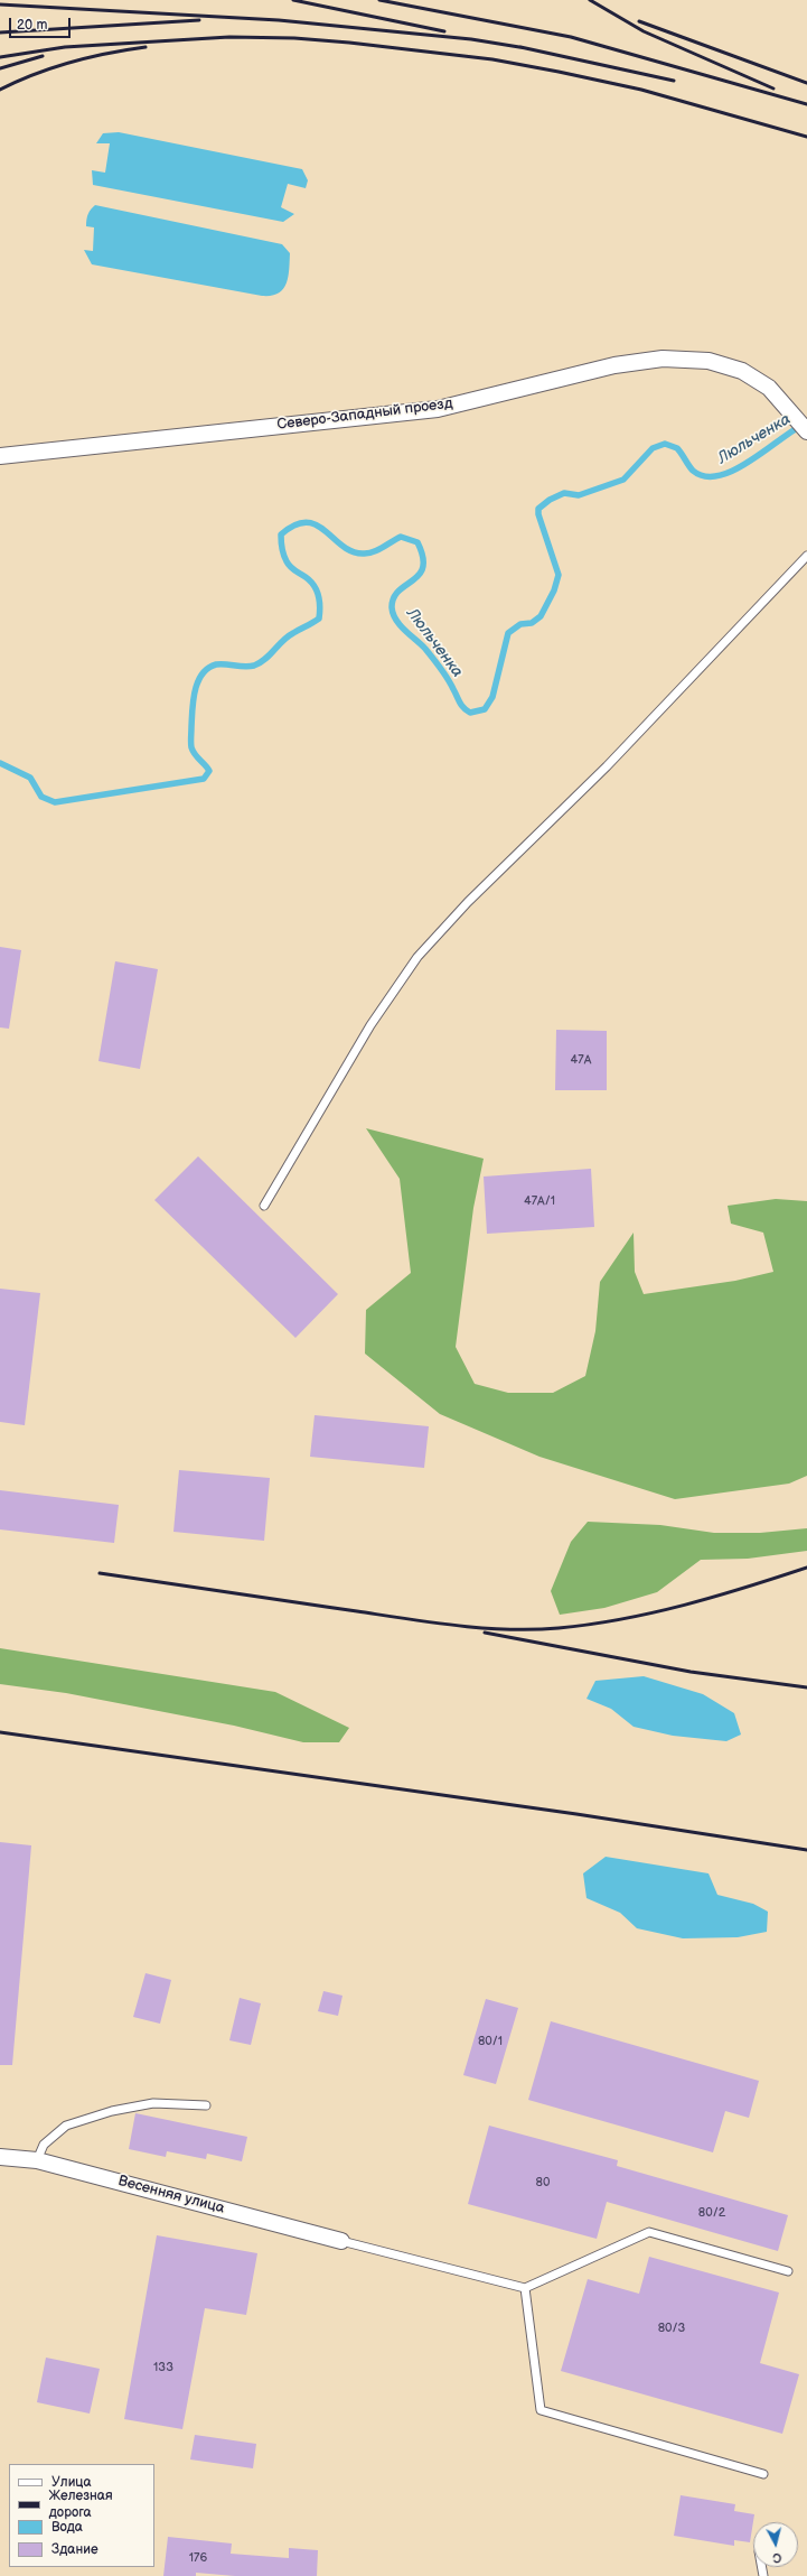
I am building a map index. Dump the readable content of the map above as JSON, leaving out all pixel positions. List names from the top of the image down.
{
  "streets": {
    "street": ["Северо-Западный проезд", "Весенняя улица"]
  },
  "water": ["Люльченка"],
  "house_numbers": [
    "47А",
    "47А/1",
    "80/1",
    "80",
    "80/2",
    "80/3",
    "133",
    "176"
  ],
  "legend": [
    "Улица",
    "Железная дорога",
    "Вода",
    "Здание"
  ],
  "scale_bar": "20 m",
  "north": "bottom"
}
